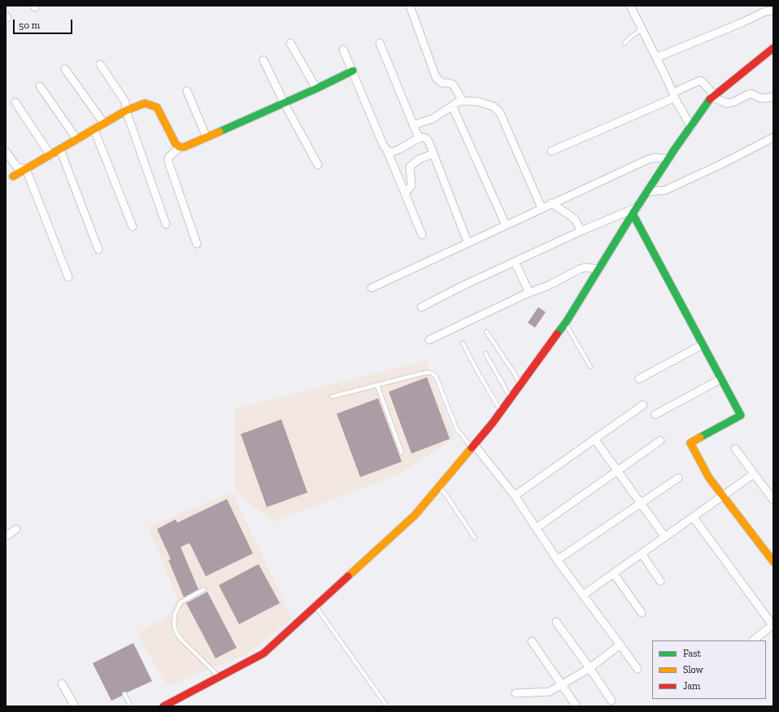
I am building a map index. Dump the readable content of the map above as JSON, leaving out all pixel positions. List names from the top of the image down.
{
  "legend": ["Fast", "Slow", "Jam"],
  "scale_bar": "50 m"
}
